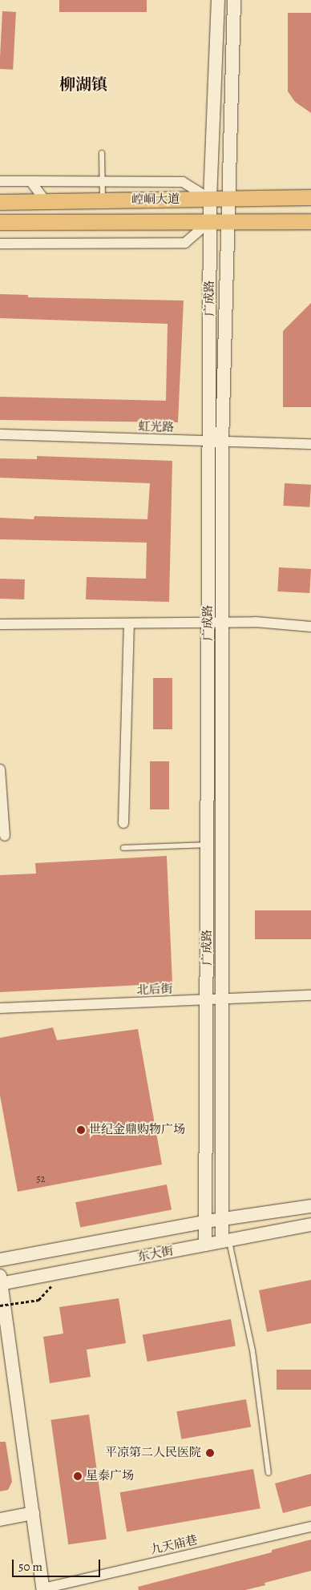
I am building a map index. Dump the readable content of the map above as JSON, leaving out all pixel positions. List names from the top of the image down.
{
  "streets": {
    "main road": ["崆峒大道", "广成路", "东大街"],
    "street": ["虹光路", "北后街", "九天庙巷"]
  },
  "crossings": [
    ["崆峒大道", "广成路"],
    ["广成路", "虹光路"],
    ["广成路", "北后街"],
    ["广成路", "东大街"]
  ],
  "districts": ["柳湖镇"],
  "places": ["世纪金鼎购物广场", "平凉第二人民医院", "星泰广场"],
  "house_numbers": ["52"],
  "scale_bar": "50 m"
}
